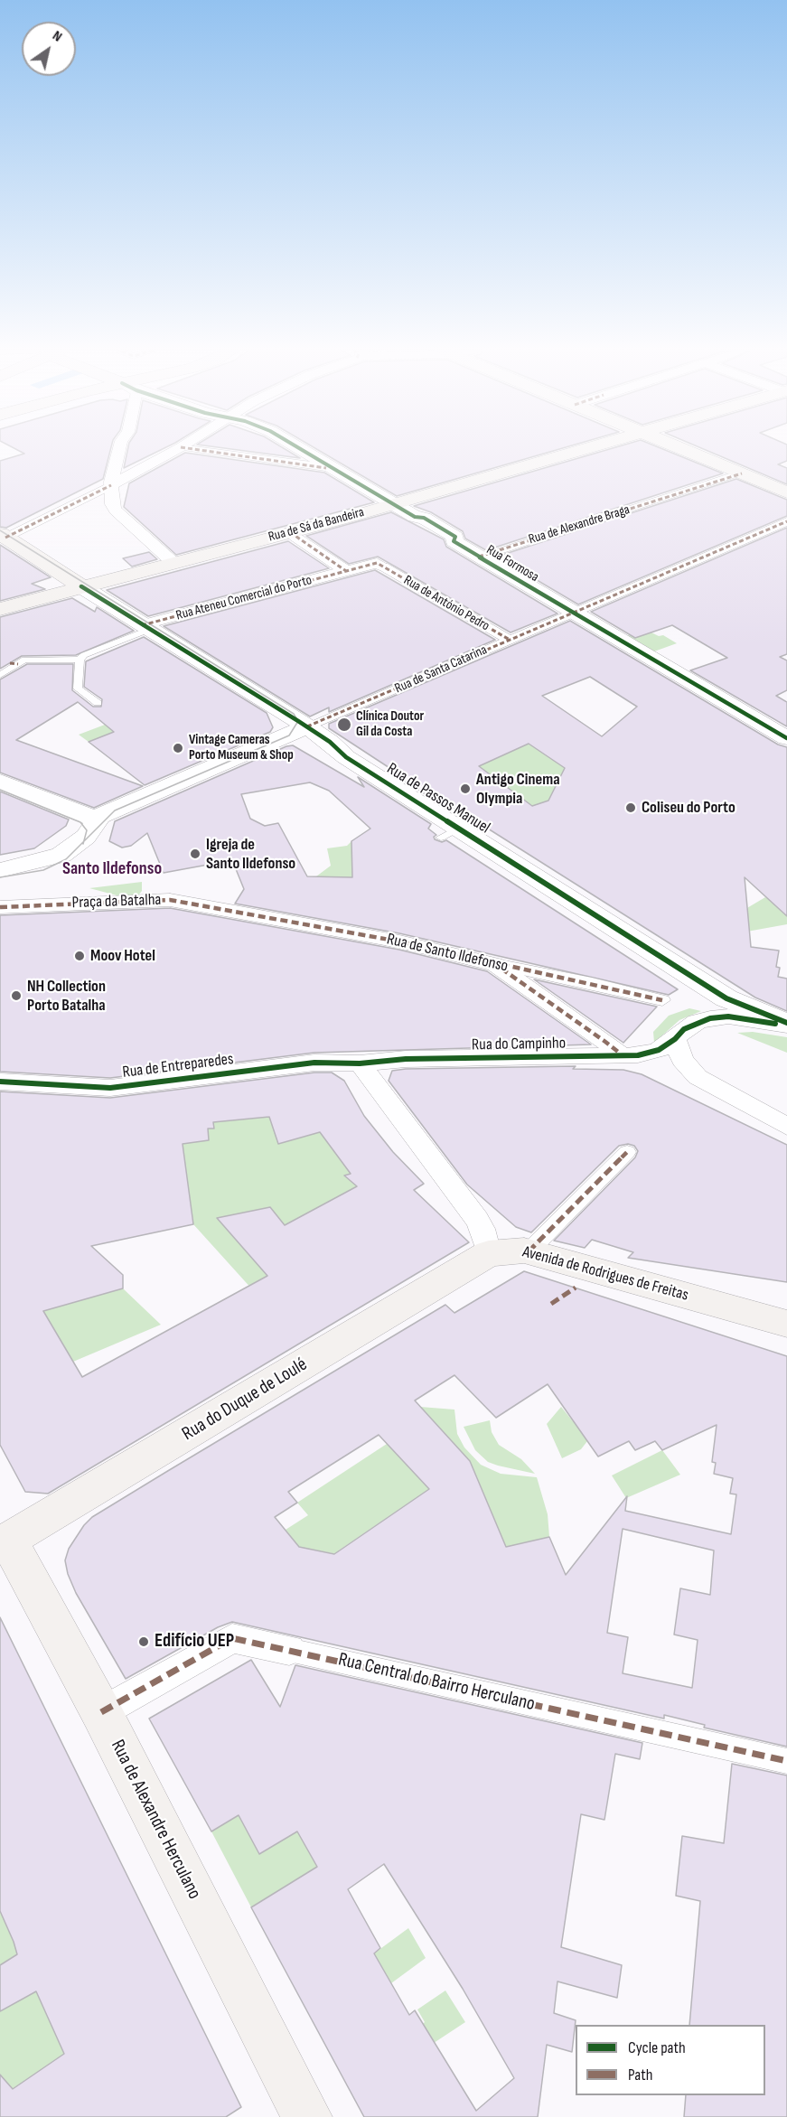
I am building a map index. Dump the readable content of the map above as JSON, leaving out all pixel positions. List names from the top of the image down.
{
  "streets": {
    "main road": [
      "Rua de Sá da Bandeira",
      "Avenida de Rodrigues de Freitas",
      "Rua do Duque de Loulé",
      "Rua de Alexandre Herculano"
    ],
    "street": [
      "Rua de Alexandre Braga",
      "Rua Formosa",
      "Rua Ateneu Comercial do Porto",
      "Rua de António Pedro",
      "Rua de Santa Catarina",
      "Rua de Passos Manuel",
      "Praça da Batalha",
      "Rua de Santo Ildefonso",
      "Rua do Campinho",
      "Rua de Entreparedes",
      "Rua Central do Bairro Herculano"
    ]
  },
  "crossings": [
    ["Rua de Sá da Bandeira", "Rua Formosa"],
    ["Rua de Sá da Bandeira", "Rua de Passos Manuel"],
    ["Rua de Alexandre Braga", "Rua Formosa"],
    ["Rua Formosa", "Rua de Santa Catarina"],
    ["Rua Ateneu Comercial do Porto", "Rua de António Pedro"],
    ["Rua Ateneu Comercial do Porto", "Rua de Passos Manuel"],
    ["Rua de António Pedro", "Rua de Santa Catarina"],
    ["Rua de Santa Catarina", "Rua de Passos Manuel"],
    ["Rua de Passos Manuel", "Rua do Campinho"],
    ["Praça da Batalha", "Rua de Santo Ildefonso"],
    ["Rua do Campinho", "Rua de Entreparedes"],
    ["Avenida de Rodrigues de Freitas", "Rua do Duque de Loulé"],
    ["Rua do Duque de Loulé", "Rua de Alexandre Herculano"],
    ["Rua Central do Bairro Herculano", "Rua de Alexandre Herculano"]
  ],
  "districts": ["Santo Ildefonso"],
  "places": [
    "Clínica Doutor Gil da Costa",
    "Vintage Cameras Porto Museum & Shop",
    "Antigo Cinema Olympia",
    "Coliseu do Porto",
    "Igreja de Santo Ildefonso",
    "Moov Hotel",
    "NH Collection Porto Batalha",
    "Edifício UEP"
  ],
  "legend": ["Cycle path", "Path"],
  "north": "top right"
}
